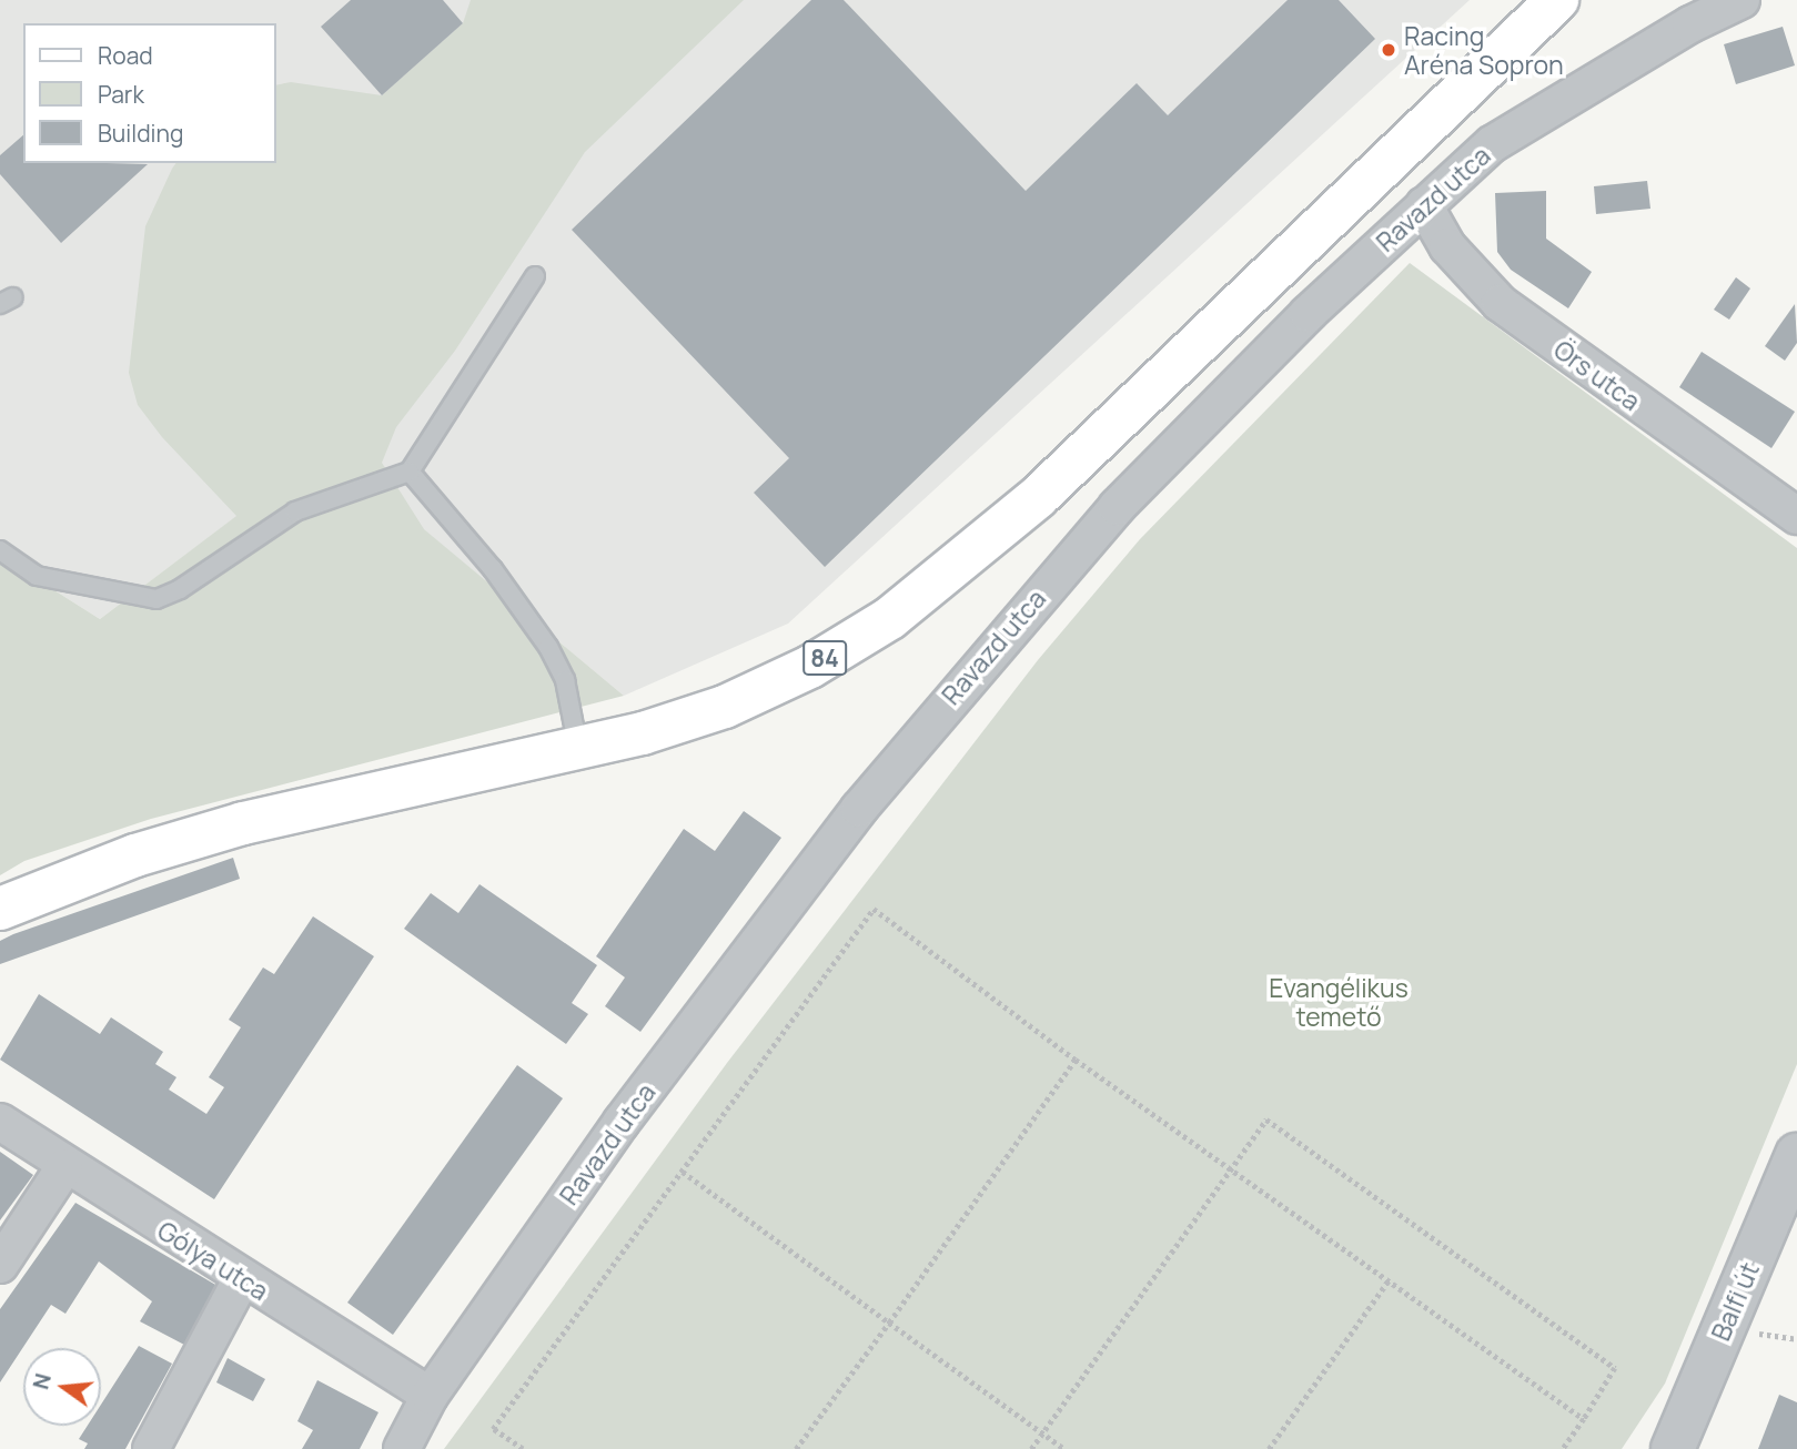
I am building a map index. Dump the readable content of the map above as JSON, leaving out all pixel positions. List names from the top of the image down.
{
  "streets": {
    "main road": ["84"],
    "street": [
      "Ravazd utca",
      "Örs utca",
      "Gólya utca",
      "Balfi út"
    ]
  },
  "crossings": [
    ["Ravazd utca", "Örs utca"],
    ["Ravazd utca", "Gólya utca"]
  ],
  "parks": ["Evangélikus temető"],
  "places": ["Racing Aréna Sopron"],
  "legend": ["Road", "Park", "Building"],
  "north": "left"
}
